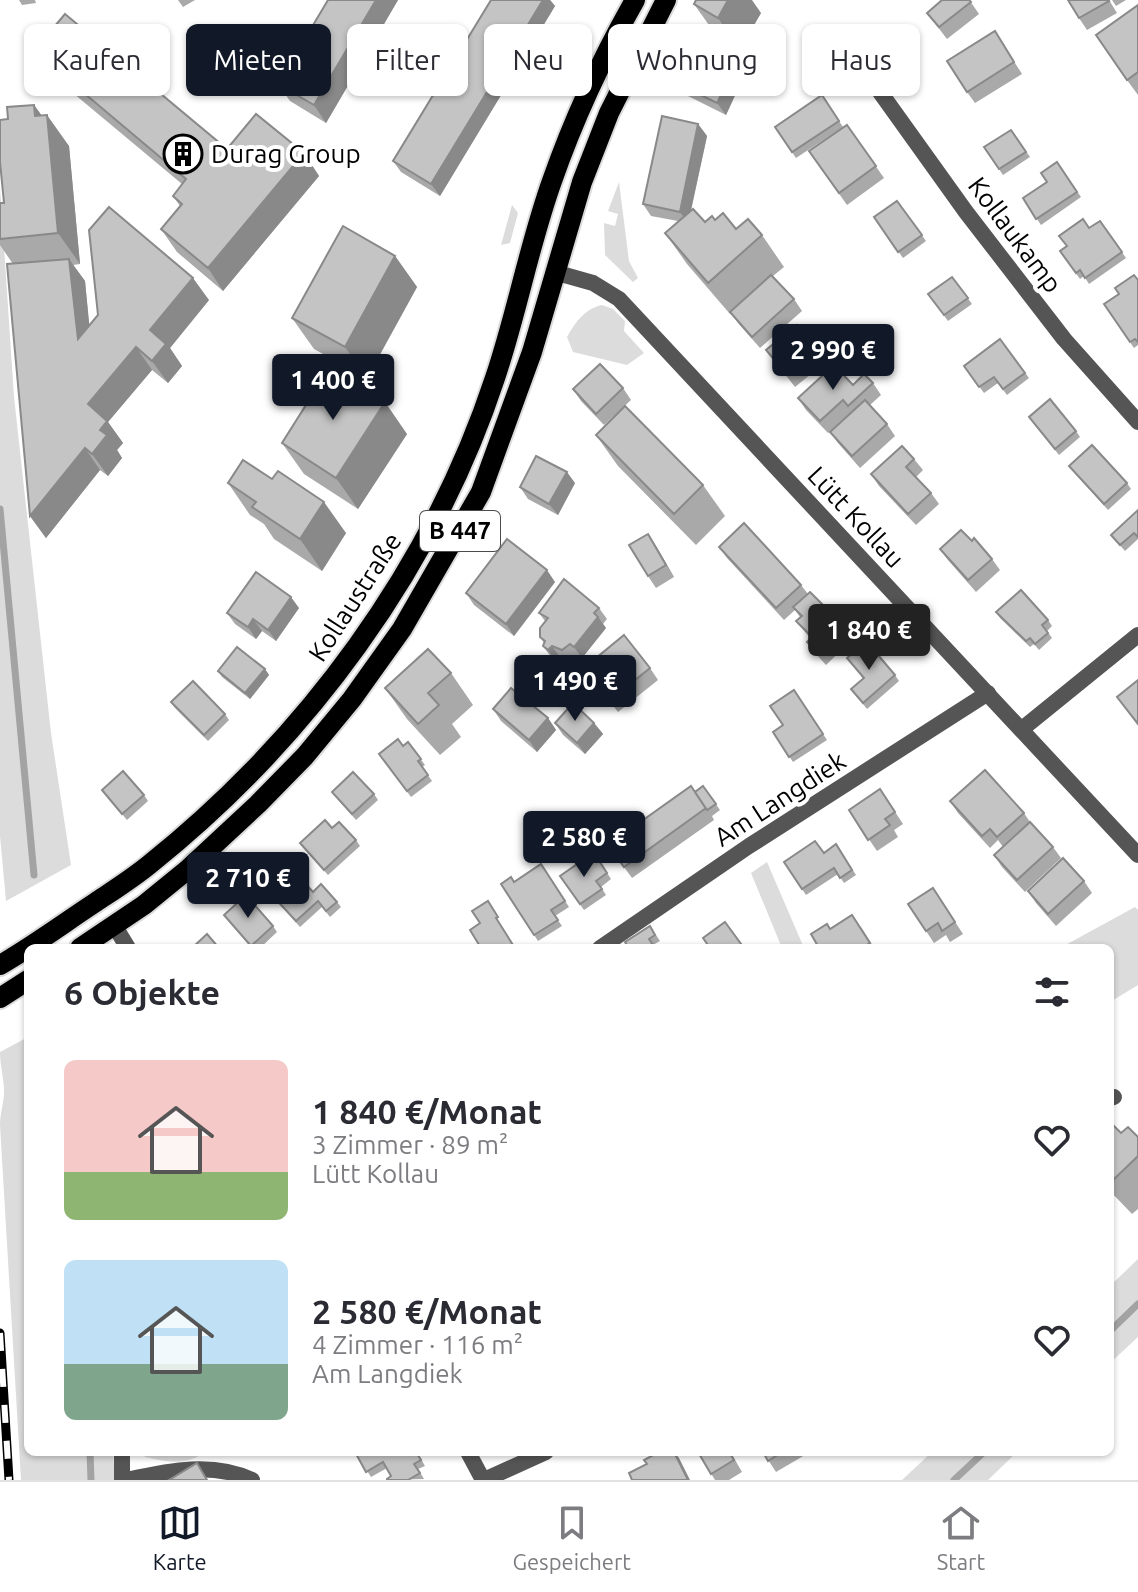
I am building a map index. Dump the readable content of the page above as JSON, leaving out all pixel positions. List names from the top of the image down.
{
  "streets": {
    "main road": ["B 447", "Kollaustraße"],
    "street": ["Kollaukamp", "Lütt Kollau", "Am Langdiek"]
  },
  "crossings": [
    ["Lütt Kollau", "Kollaustraße"],
    ["Lütt Kollau", "Am Langdiek"]
  ],
  "places": {
    "building": ["Durag Group"]
  },
  "page": {
    "chip": [
      "Kaufen",
      "Mieten",
      "Filter",
      "Neu",
      "Wohnung",
      "Haus"
    ],
    "price": [
      "2 990 €",
      "1 400 €",
      "1 840 €",
      "1 490 €",
      "2 580 €",
      "2 710 €"
    ],
    "heading": "6 Objekte",
    "list": [
      {
        "name": "1 840 €/Monat",
        "note": "3 Zimmer · 89 m² · Lütt Kollau"
      },
      {
        "name": "2 580 €/Monat",
        "note": "4 Zimmer · 116 m² · Am Langdiek"
      }
    ],
    "tabs": ["Karte", "Gespeichert", "Start"]
  }
}
